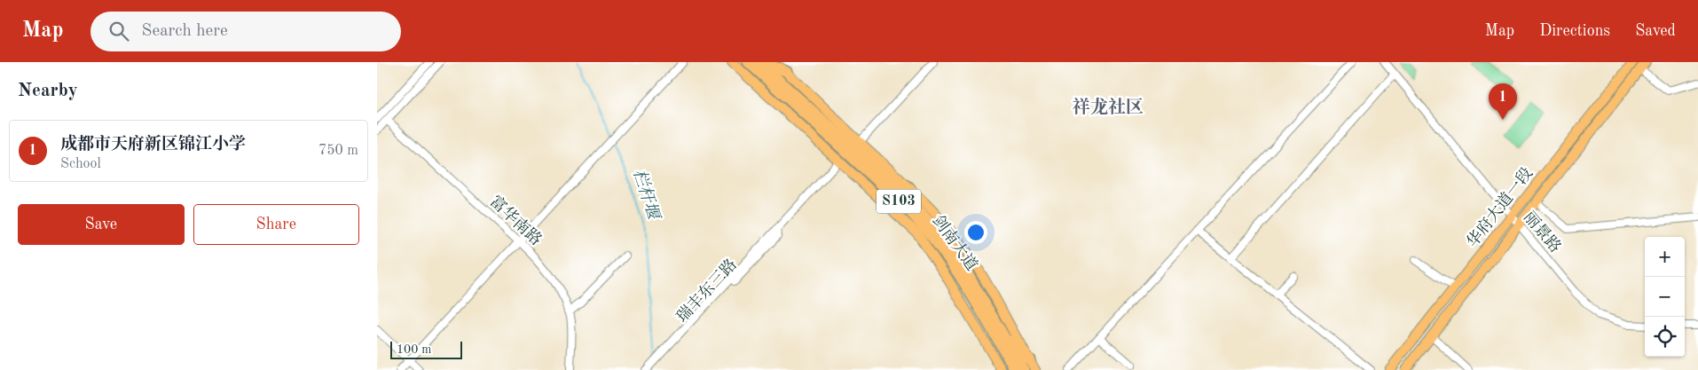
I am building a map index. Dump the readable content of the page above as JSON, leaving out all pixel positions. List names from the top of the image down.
{
  "streets": {
    "highway": ["S103", "剑南大道"],
    "main road": ["华府大道一段"],
    "street": ["富华南路", "丽景路"]
  },
  "crossings": [
    ["华府大道一段", "丽景路"]
  ],
  "districts": ["祥龙社区"],
  "water": ["栏杆堰"],
  "scale_bar": "100 m",
  "page": {
    "header": "Map",
    "search": "Search here",
    "nav": ["Map", "Directions", "Saved"],
    "heading": "Nearby",
    "pins": "1",
    "list": [
      {
        "mark": "1",
        "name": "成都市天府新区锦江小学",
        "note": "School",
        "value": "750 m"
      }
    ],
    "buttons": ["Save", "Share"],
    "map_buttons": ["+", "−"],
    "scale": "100 m"
  }
}
